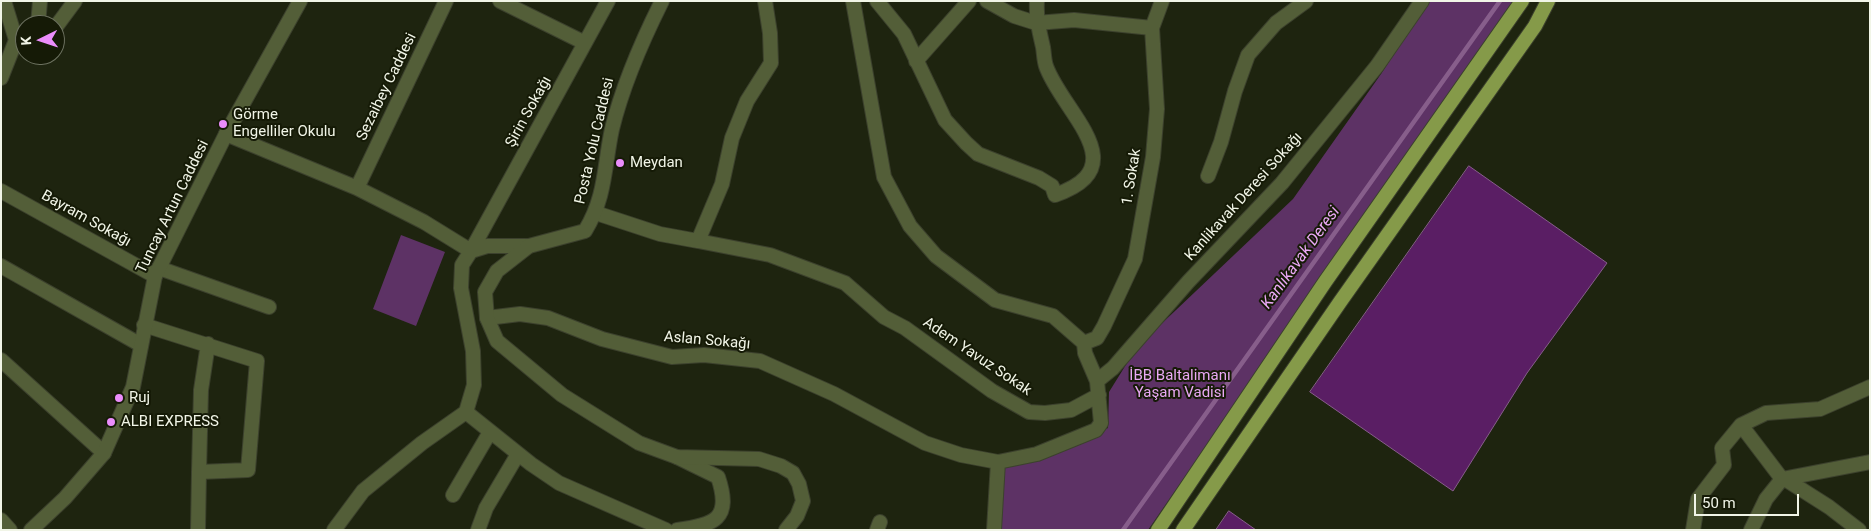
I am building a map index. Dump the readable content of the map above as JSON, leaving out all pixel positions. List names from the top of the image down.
{
  "streets": {
    "street": [
      "Sezaibey Caddesi",
      "Şirin Sokağı",
      "Posta Yolu Caddesi",
      "1. Sokak",
      "Kanlikavak Deresi Sokağı",
      "Tuncay Artun Caddesi",
      "Bayram Sokağı",
      "Aslan Sokağı",
      "Adem Yavuz Sokak"
    ]
  },
  "crossings": [
    ["Posta Yolu Caddesi", "Aslan Sokağı"],
    ["Posta Yolu Caddesi", "Adem Yavuz Sokak"],
    ["Tuncay Artun Caddesi", "Bayram Sokağı"]
  ],
  "water": ["Kanlıkavak Deresi"],
  "parks": ["İBB Baltalimanı Yaşam Vadisi"],
  "places": [
    "Görme Engelliler Okulu",
    "Meydan",
    "Ruj",
    "ALBI EXPRESS"
  ],
  "scale_bar": "50 m",
  "north": "left"
}
